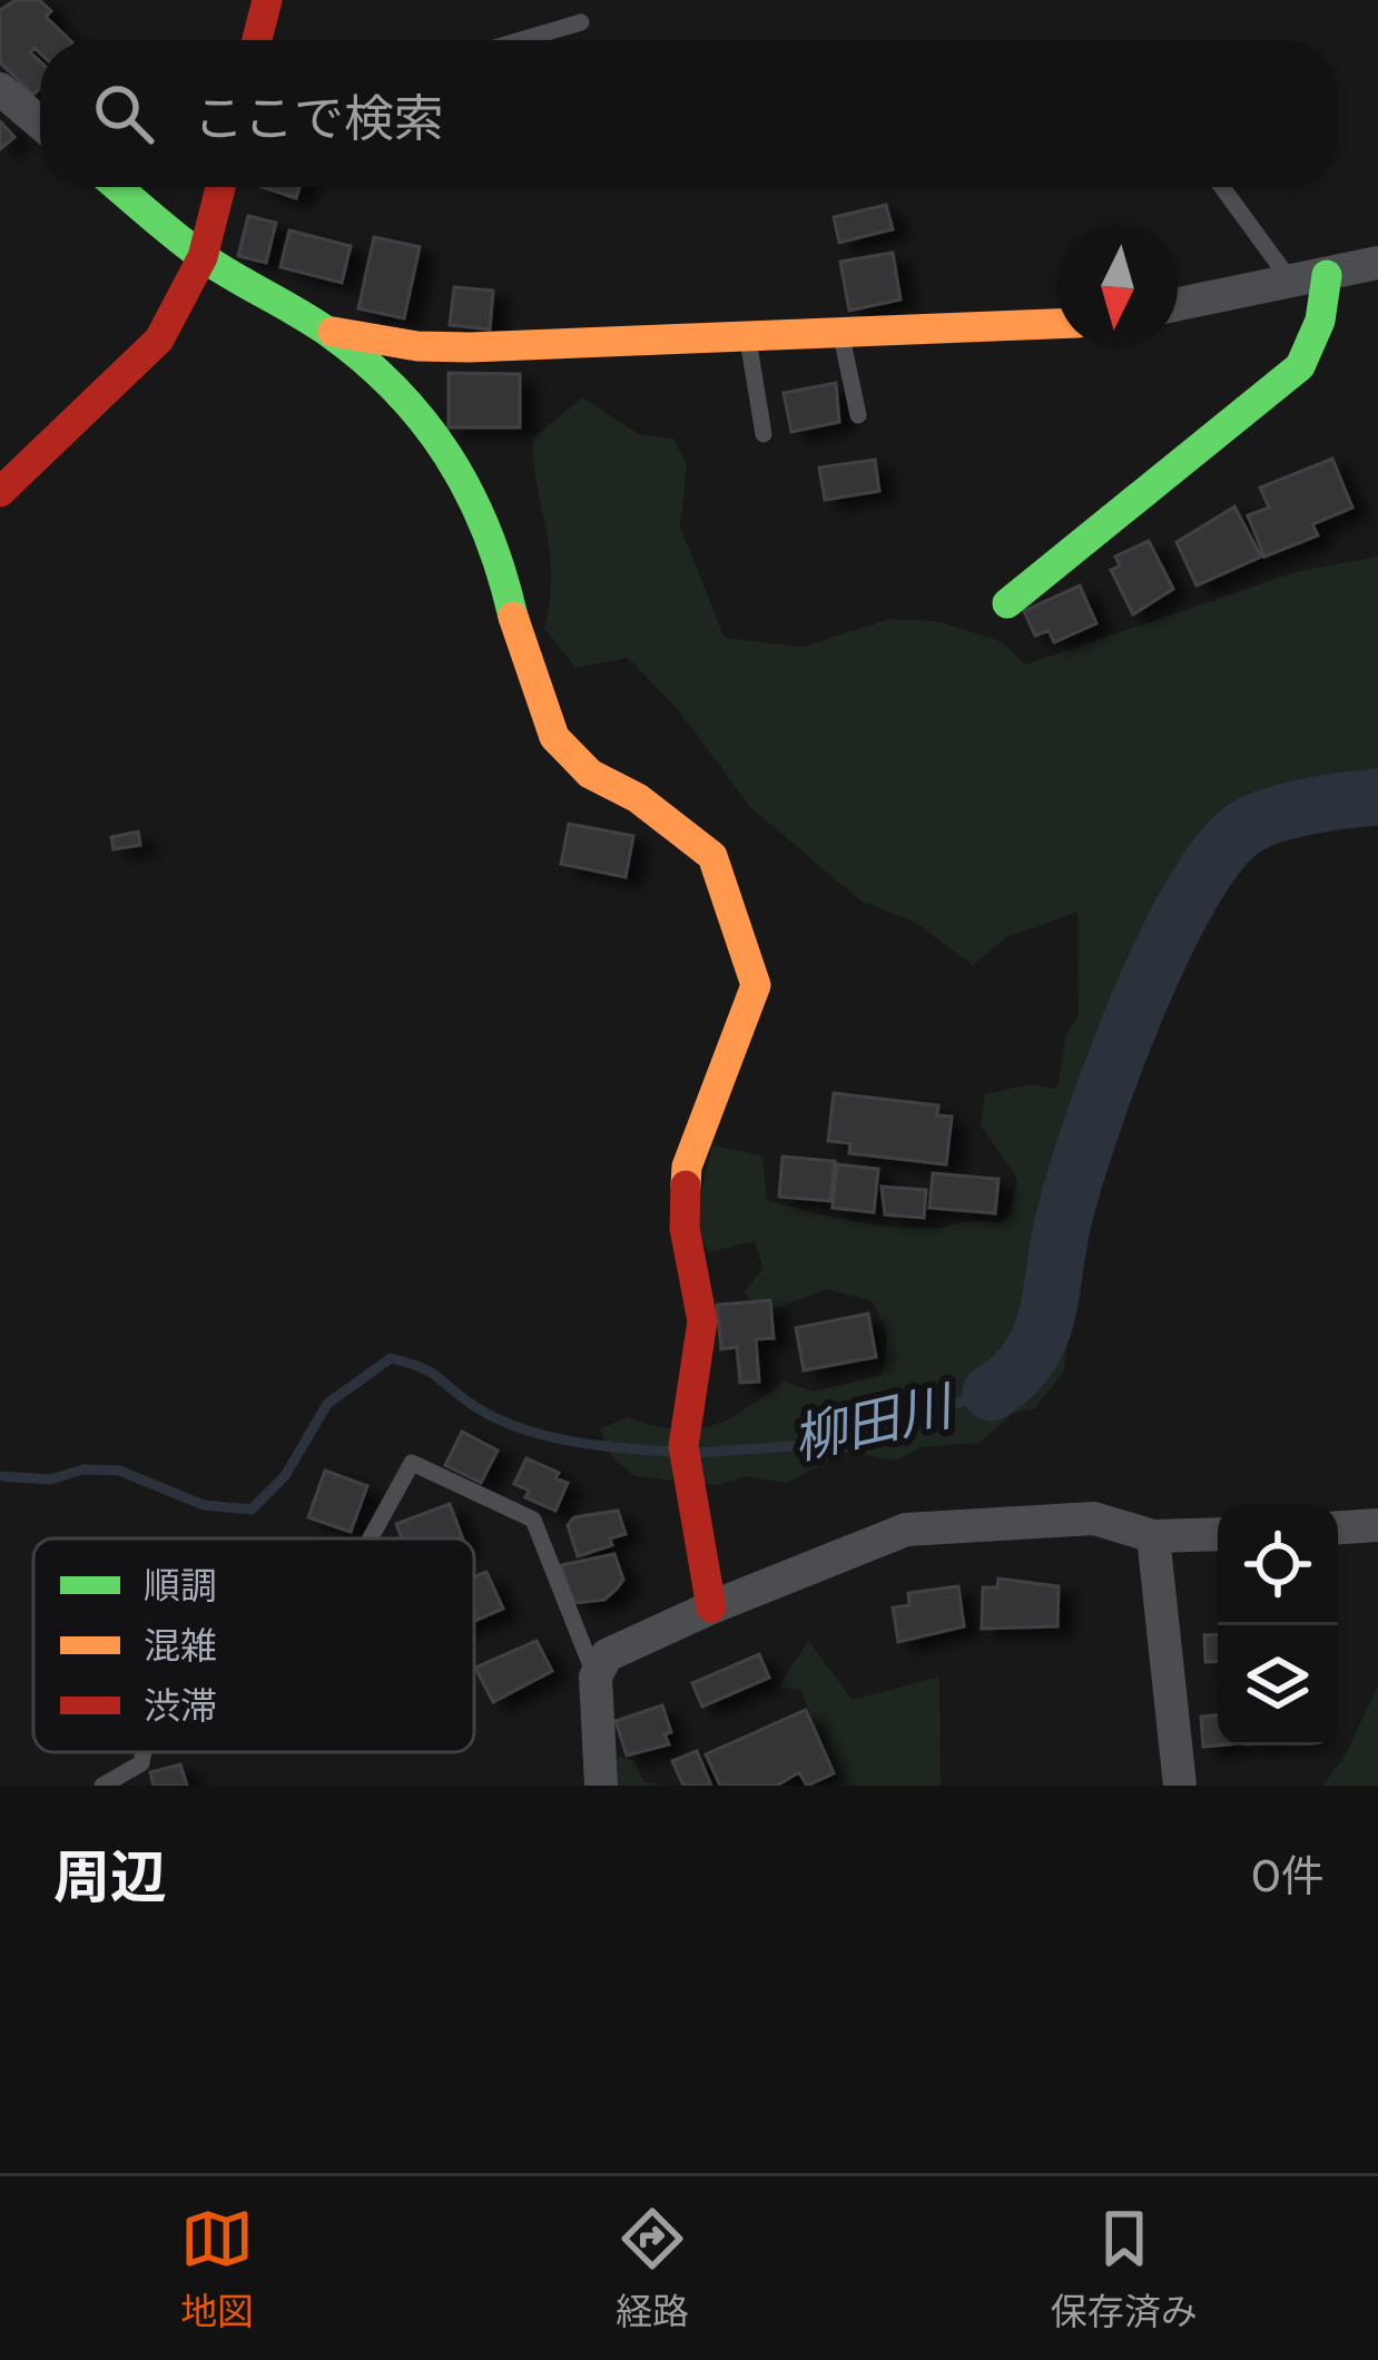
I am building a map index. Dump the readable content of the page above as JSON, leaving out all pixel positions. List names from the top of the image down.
{
  "water": ["柳田川"],
  "legend": ["順調", "混雑", "渋滞"],
  "north": "bottom",
  "page": {
    "search": "ここで検索",
    "heading": ["周辺", "0件"],
    "nav": ["地図", "経路", "保存済み"]
  }
}
